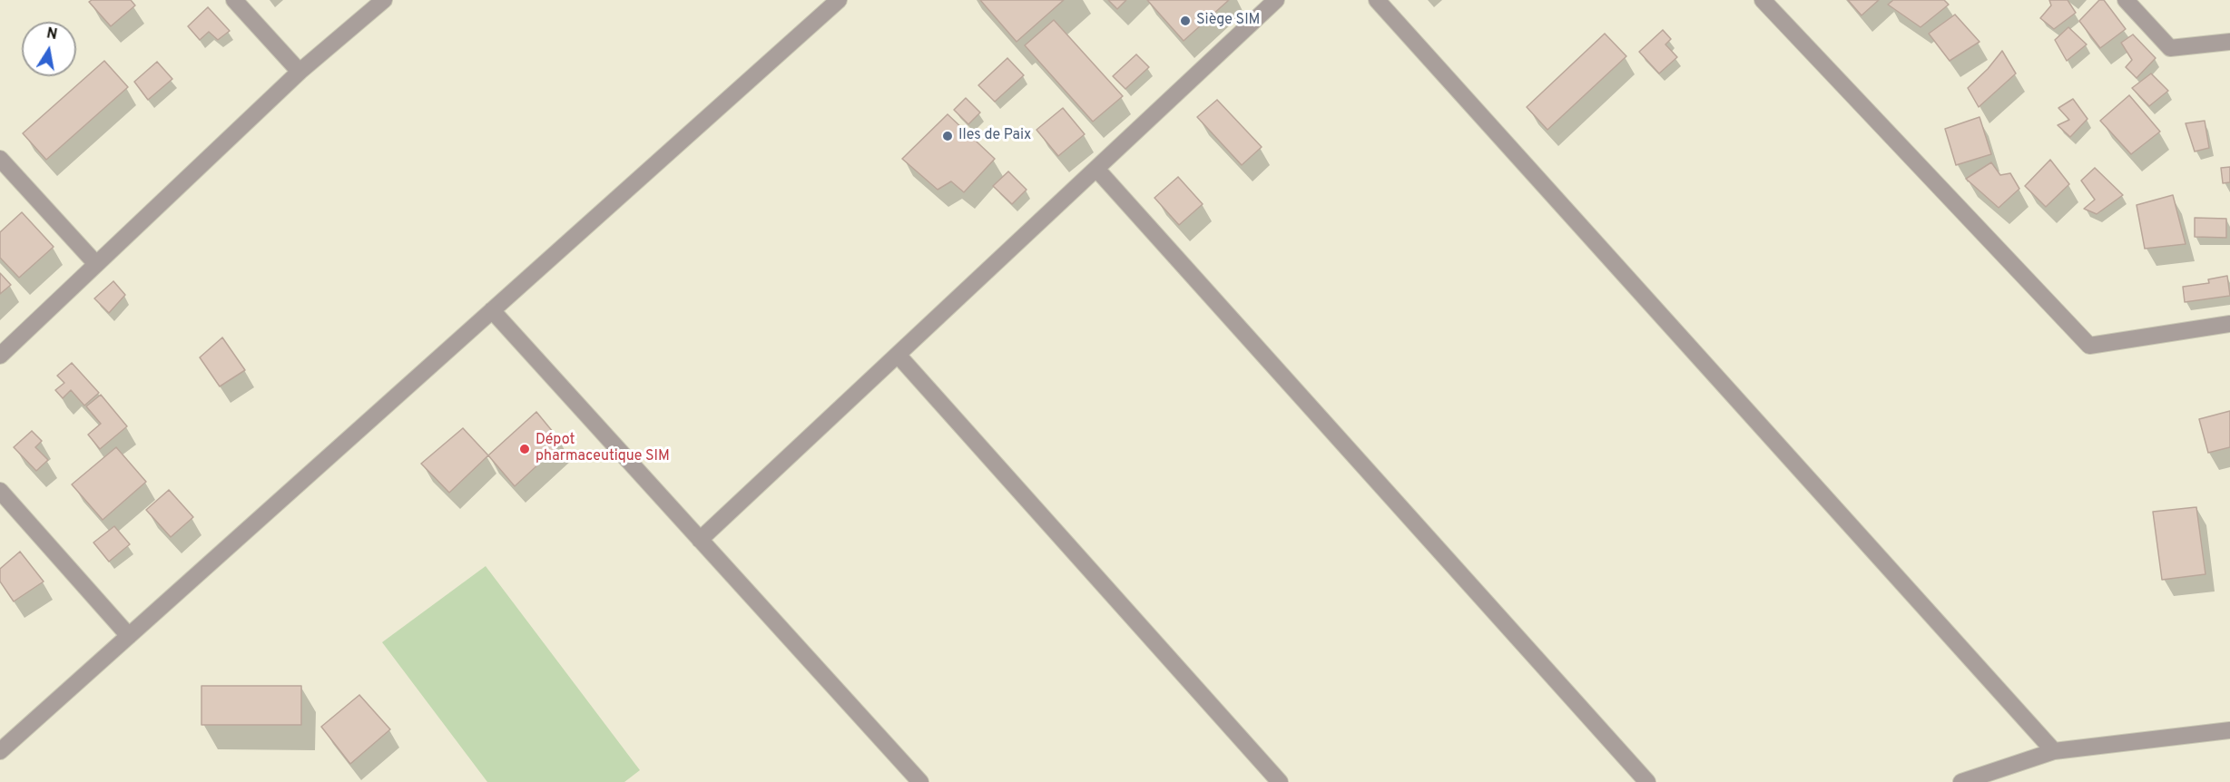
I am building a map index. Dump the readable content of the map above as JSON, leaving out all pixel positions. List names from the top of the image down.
{
  "places": ["Siège SIM", "Iles de Paix", "Dépot pharmaceutique SIM"],
  "north": "top"
}
